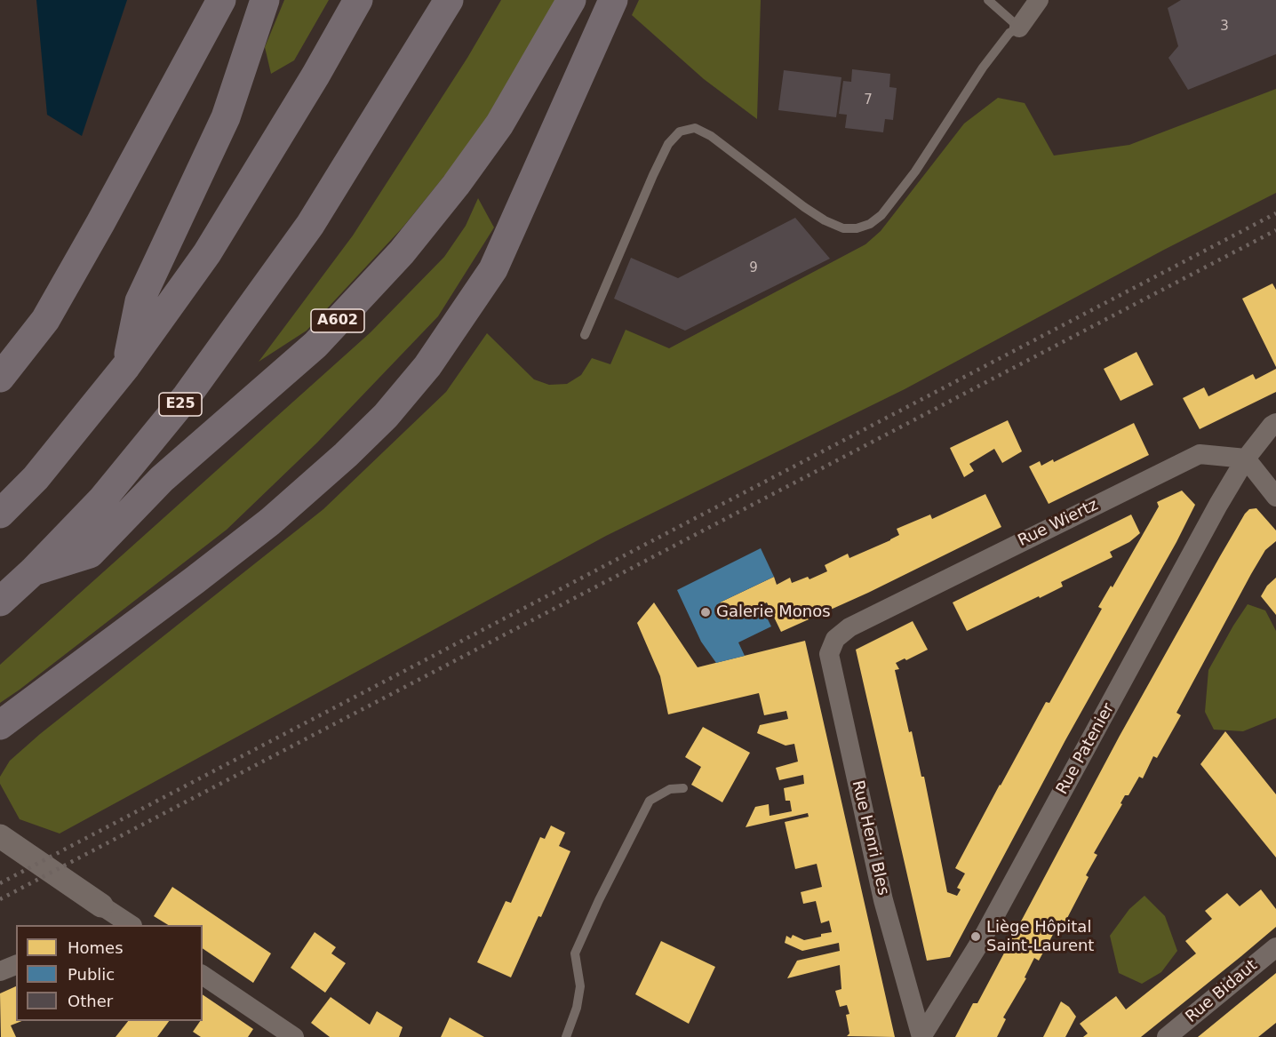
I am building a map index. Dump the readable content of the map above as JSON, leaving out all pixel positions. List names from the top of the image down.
{
  "streets": {
    "highway": ["A602", "E25"],
    "street": [
      "Rue Wiertz",
      "Rue Patenier",
      "Rue Henri Bles",
      "Rue Bidaut"
    ]
  },
  "crossings": [
    ["A602", "E25"],
    ["Rue Wiertz", "Rue Patenier"],
    ["Rue Wiertz", "Rue Henri Bles"],
    ["Rue Patenier", "Rue Henri Bles"]
  ],
  "places": ["Galerie Monos", "Liège Hôpital Saint-Laurent"],
  "house_numbers": ["3", "7", "9"],
  "legend": ["Homes", "Public", "Other"]
}
